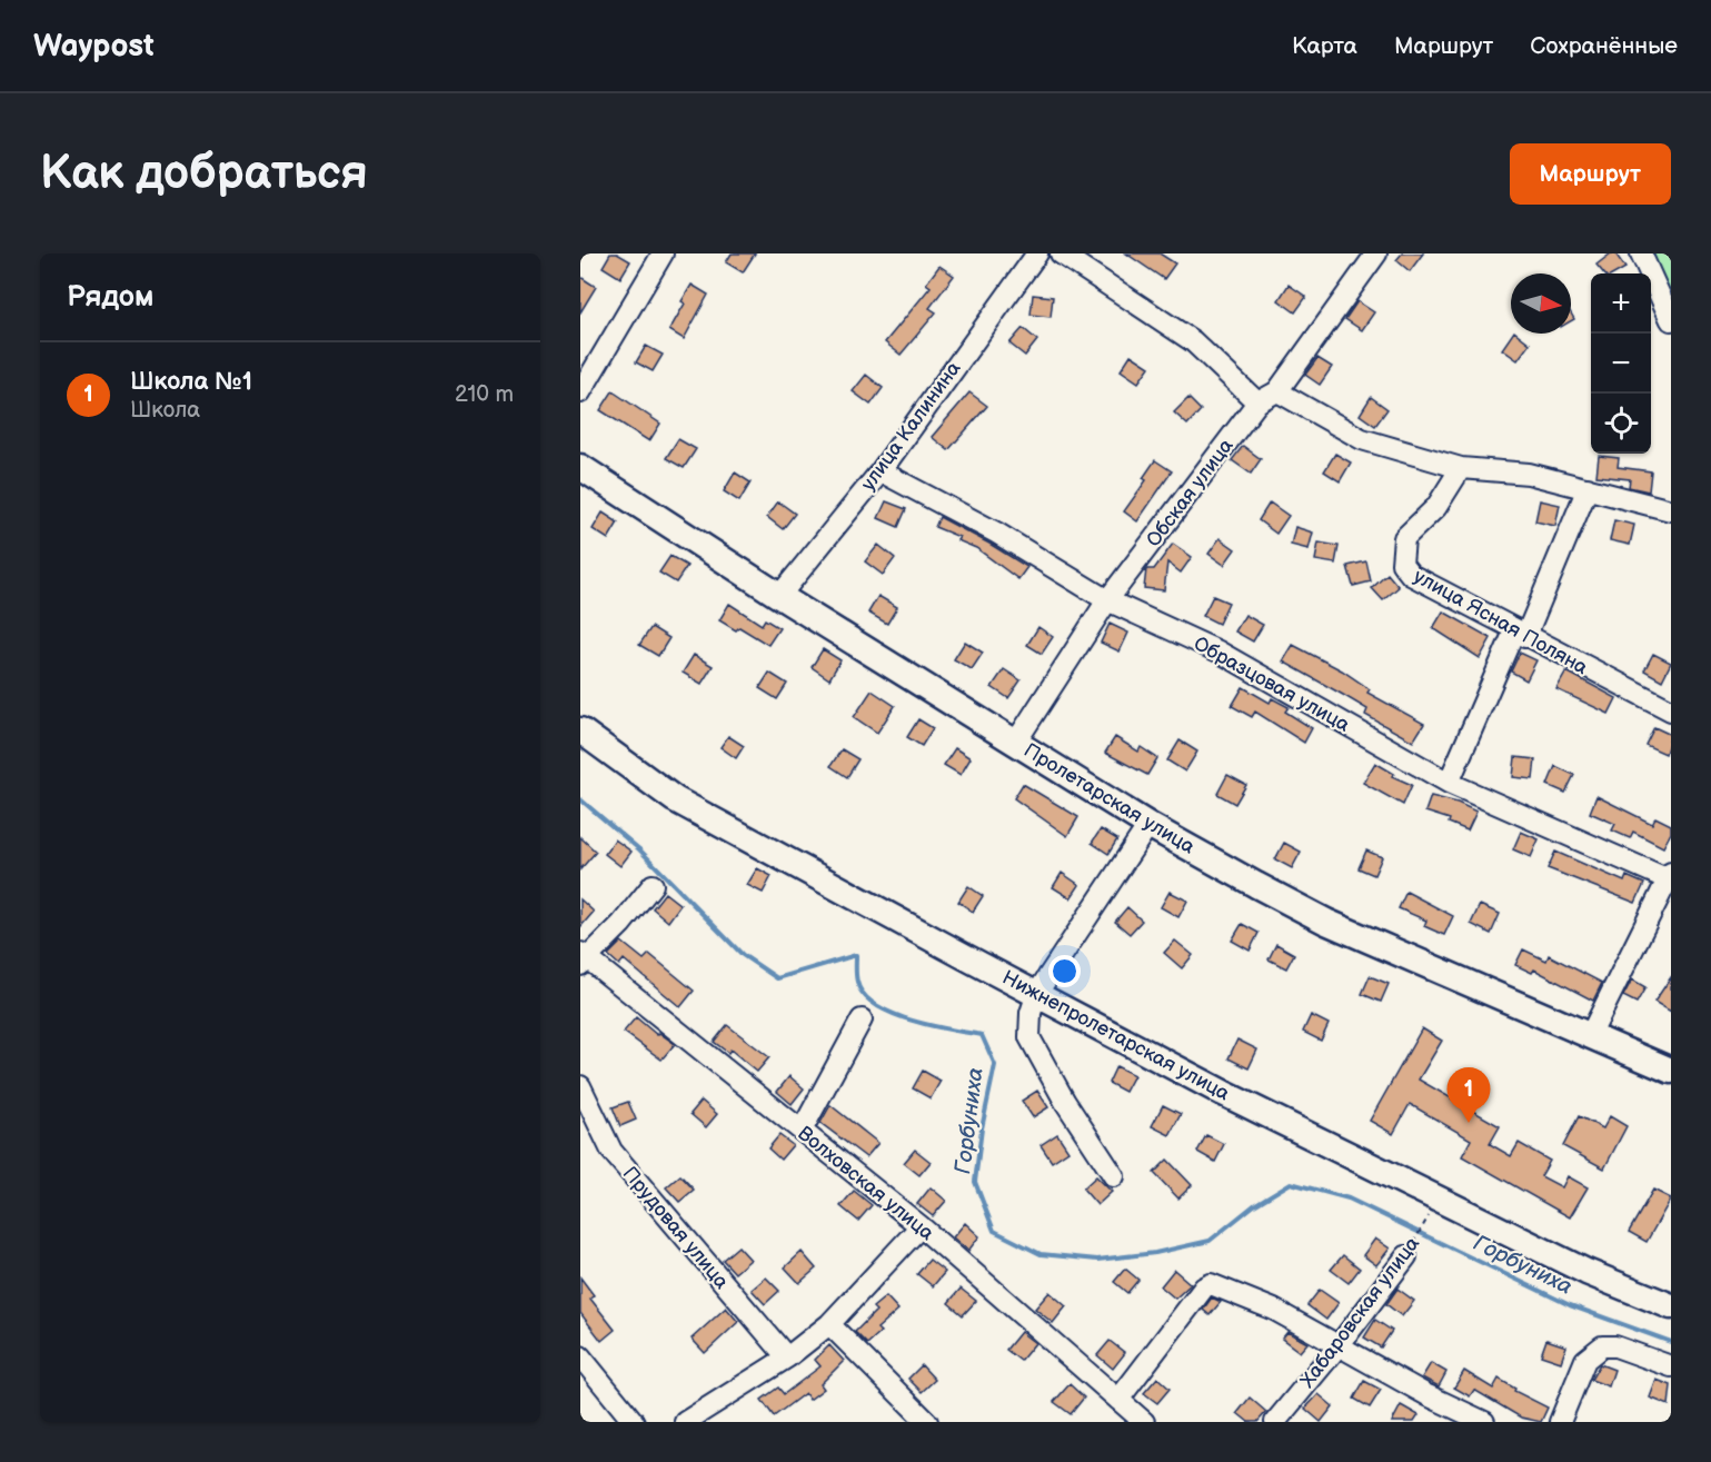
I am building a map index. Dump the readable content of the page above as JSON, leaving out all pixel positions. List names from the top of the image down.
{
  "streets": {
    "main road": ["Пролетарская улица", "Нижнепролетарская улица"],
    "street": [
      "улица Калинина",
      "Обская улица",
      "улица Ясная Поляна",
      "Образцовая улица",
      "Волховская улица",
      "Прудовая улица",
      "Хабаровская улица"
    ]
  },
  "crossings": [
    ["улица Калинина", "Образцовая улица"],
    ["улица Калинина", "Пролетарская улица"],
    ["Обская улица", "Образцовая улица"],
    ["Обская улица", "Пролетарская улица"],
    ["Нижнепролетарская улица", "Хабаровская улица"]
  ],
  "water": ["Горбуниха"],
  "north": "right",
  "page": {
    "header": "Waypost",
    "nav": ["Карта", "Маршрут", "Сохранённые"],
    "buttons": "Маршрут",
    "title": "Как добраться",
    "heading": "Рядом",
    "map_buttons": ["+", "−"],
    "list": [
      {
        "mark": "1",
        "name": "Школа №1",
        "note": "Школа",
        "value": "210 m"
      }
    ],
    "pins": "1"
  }
}
